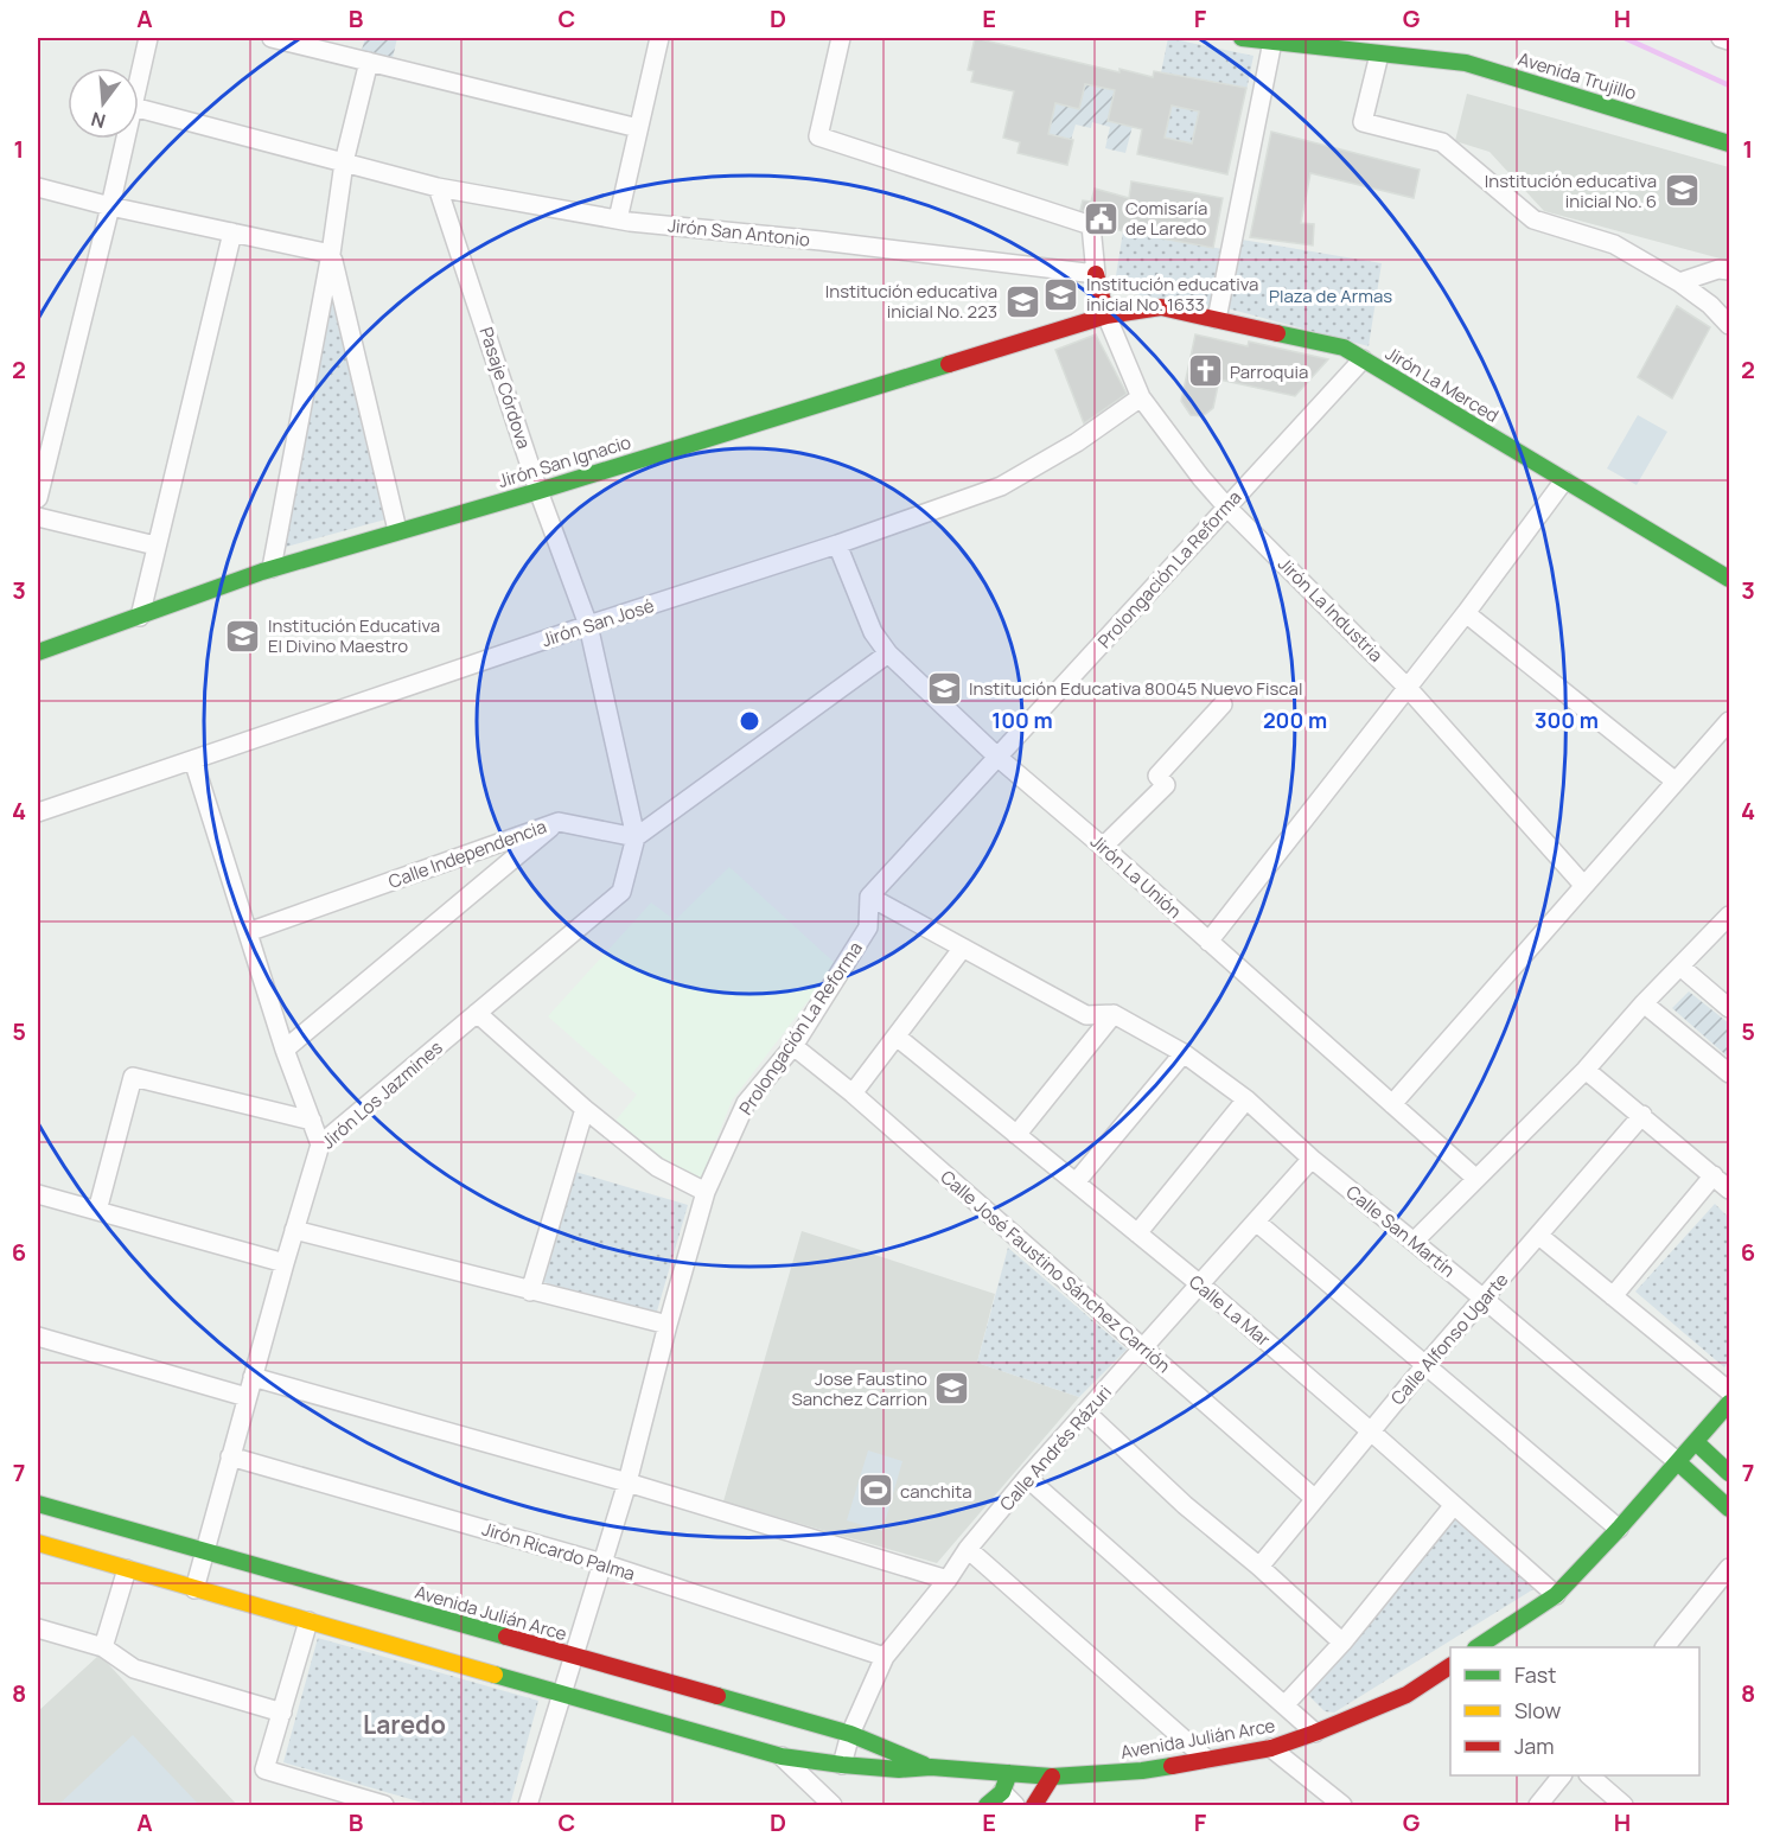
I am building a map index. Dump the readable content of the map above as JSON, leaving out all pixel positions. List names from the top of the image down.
{
  "streets": {
    "main road": [
      "Avenida Trujillo",
      "Jirón La Merced",
      "Jirón San Ignacio",
      "Avenida Julián Arce"
    ],
    "street": [
      "Jirón San Antonio",
      "Pasaje Córdova",
      "Prolongación La Reforma",
      "Jirón La Industria",
      "Jirón San José",
      "Calle Independencia",
      "Jirón La Unión",
      "Jirón Los Jazmines",
      "Calle San Martín",
      "Calle José Faustino Sánchez Carrión",
      "Calle La Mar",
      "Calle Alfonso Ugarte",
      "Calle Andrés Rázuri",
      "Jirón Ricardo Palma"
    ]
  },
  "crossings": [
    ["Jirón San Antonio", "Pasaje Córdova"],
    ["Jirón La Merced", "Jirón San Ignacio"],
    ["Jirón La Merced", "Prolongación La Reforma"],
    ["Jirón La Merced", "Jirón La Industria"],
    ["Pasaje Córdova", "Jirón San Ignacio"],
    ["Pasaje Córdova", "Jirón San José"],
    ["Pasaje Córdova", "Calle Independencia"],
    ["Pasaje Córdova", "Jirón Los Jazmines"],
    ["Jirón San Ignacio", "Jirón La Industria"],
    ["Prolongación La Reforma", "Jirón La Industria"],
    ["Prolongación La Reforma", "Jirón La Unión"],
    ["Prolongación La Reforma", "Calle José Faustino Sánchez Carrión"],
    ["Prolongación La Reforma", "Jirón Ricardo Palma"],
    ["Prolongación La Reforma", "Avenida Julián Arce"],
    ["Jirón La Industria", "Jirón San José"],
    ["Jirón San José", "Jirón La Unión"],
    ["Calle Independencia", "Jirón Los Jazmines"],
    ["Jirón Los Jazmines", "Jirón Ricardo Palma"],
    ["Jirón Los Jazmines", "Avenida Julián Arce"],
    ["Calle San Martín", "Calle Alfonso Ugarte"],
    ["Calle San Martín", "Calle Andrés Rázuri"],
    ["Calle José Faustino Sánchez Carrión", "Calle Alfonso Ugarte"],
    ["Calle José Faustino Sánchez Carrión", "Calle Andrés Rázuri"],
    ["Calle La Mar", "Calle Alfonso Ugarte"],
    ["Calle La Mar", "Calle Andrés Rázuri"],
    ["Calle Andrés Rázuri", "Jirón Ricardo Palma"],
    ["Calle Andrés Rázuri", "Avenida Julián Arce"]
  ],
  "districts": ["Laredo"],
  "parks": ["Plaza de Armas"],
  "places": {
    "school or university": [
      "Institución educativa inicial No. 6",
      "Institución educativa inicial No. 1633",
      "Institución educativa inicial No. 223",
      "Institución Educativa El Divino Maestro",
      "Institución Educativa 80045 Nuevo Fiscal",
      "Jose Faustino Sanchez Carrion"
    ],
    "public building": ["Comisaría de Laredo"],
    "church": ["Parroquia"],
    "sports": ["canchita"]
  },
  "legend": ["Fast", "Slow", "Jam"],
  "north": "bottom",
  "grid": {
    "columns": [
      "A",
      "B",
      "C",
      "D",
      "E",
      "F",
      "G",
      "H"
    ],
    "rows": [
      "1",
      "2",
      "3",
      "4",
      "5",
      "6",
      "7",
      "8"
    ]
  },
  "rings": ["100 m", "200 m", "300 m"]
}
